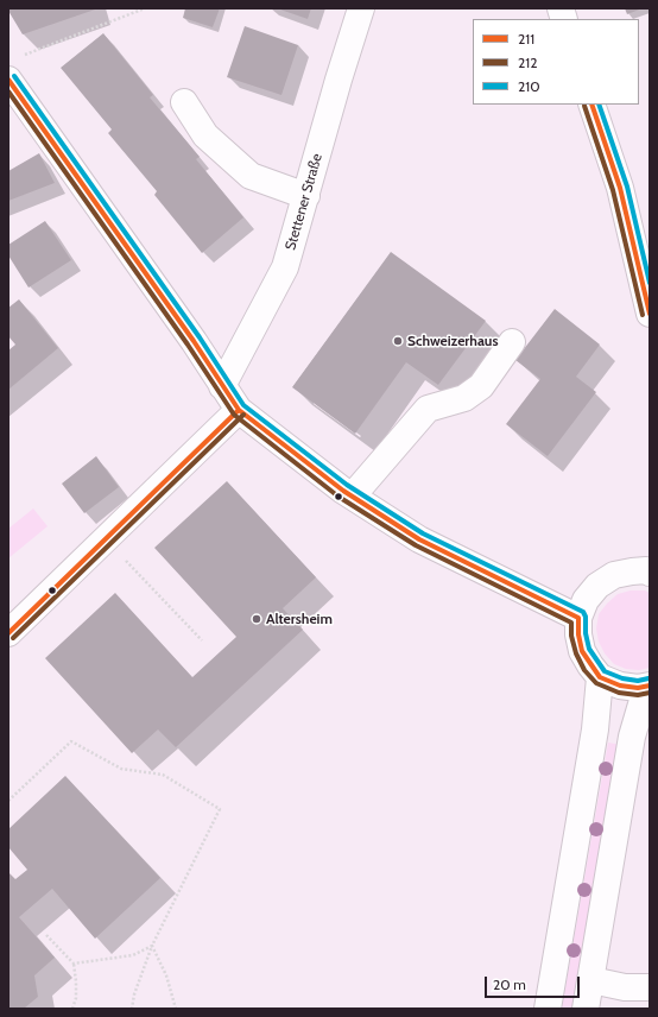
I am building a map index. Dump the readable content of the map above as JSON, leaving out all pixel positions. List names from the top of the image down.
{
  "streets": {
    "street": ["Stettener Straße"]
  },
  "places": ["Schweizerhaus", "Altersheim"],
  "lines": ["transit line 210", "transit line 211", "transit line 212"],
  "legend": ["211", "212", "210"],
  "scale_bar": "20 m"
}
